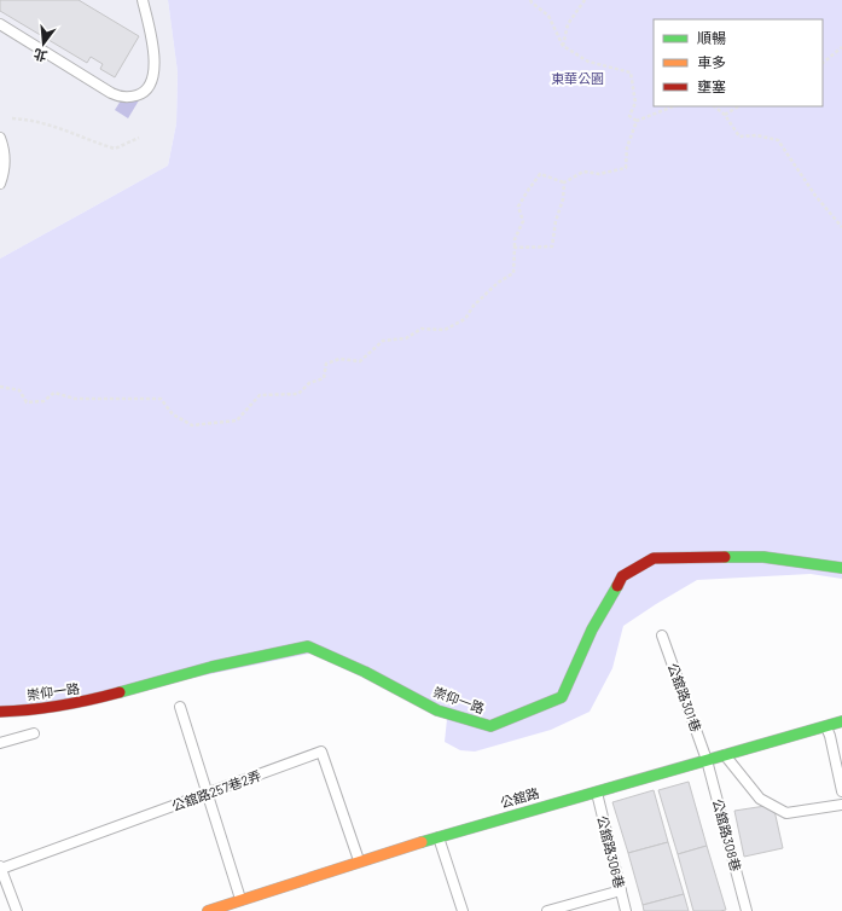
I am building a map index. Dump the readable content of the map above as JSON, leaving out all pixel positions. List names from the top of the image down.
{
  "streets": {
    "street": ["崇仰一路", "公舘路"],
    "lane": [
      "公舘路301巷",
      "公舘路257巷2弄",
      "公舘路308巷",
      "公舘路306巷"
    ]
  },
  "crossings": [
    ["公舘路301巷", "公舘路"],
    ["公舘路301巷", "公舘路308巷"],
    ["公舘路257巷2弄", "公舘路"],
    ["公舘路", "公舘路308巷"],
    ["公舘路", "公舘路306巷"]
  ],
  "parks": ["東華公園"],
  "legend": ["順暢", "車多", "壅塞"],
  "north": "bottom"
}
